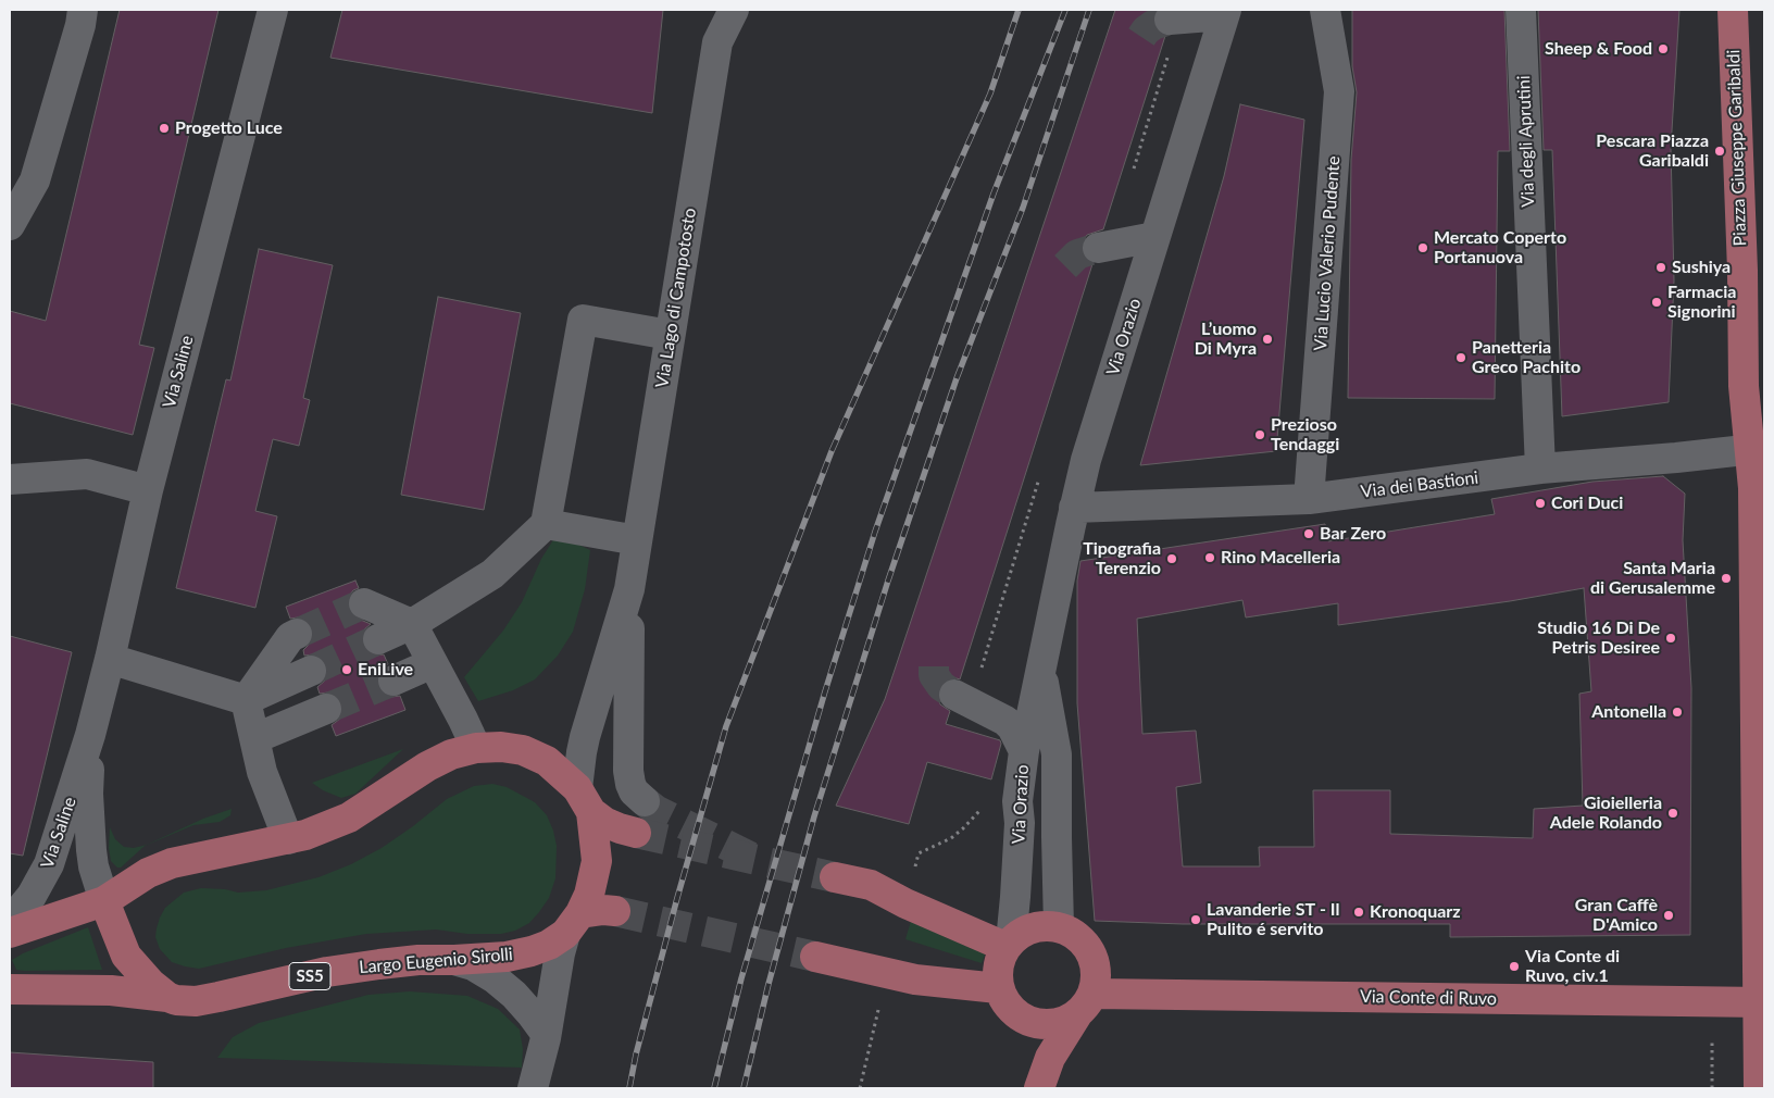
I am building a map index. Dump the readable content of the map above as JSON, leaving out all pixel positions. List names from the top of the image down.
{
  "streets": {
    "main road": [
      "Piazza Giuseppe Garibaldi",
      "Largo Eugenio Sirolli",
      "SS5",
      "Via Conte di Ruvo"
    ],
    "street": [
      "Via degli Aprutini",
      "Via Lucio Valerio Pudente",
      "Via Lago di Campotosto",
      "Via Orazio",
      "Via Saline",
      "Via dei Bastioni"
    ]
  },
  "crossings": [
    ["Via degli Aprutini", "Via dei Bastioni"],
    ["Piazza Giuseppe Garibaldi", "Via dei Bastioni"],
    ["Piazza Giuseppe Garibaldi", "Via Conte di Ruvo"],
    ["Via Lucio Valerio Pudente", "Via dei Bastioni"],
    ["Via Orazio", "Via dei Bastioni"],
    ["Via Orazio", "Via Conte di Ruvo"],
    ["Largo Eugenio Sirolli", "SS5"]
  ],
  "places": [
    "Sheep & Food",
    "Progetto Luce",
    "Pescara Piazza Garibaldi",
    "Mercato Coperto Portanuova",
    "Sushiya",
    "Farmacia Signorini",
    "L’uomo Di Myra",
    "Panetteria Greco Pachito",
    "Prezioso Tendaggi",
    "Cori Duci",
    "Bar Zero",
    "Rino Macelleria",
    "Tipografia Terenzio",
    "Santa Maria di Gerusalemme",
    "Studio 16 Di De Petris Desiree",
    "EniLive",
    "Antonella",
    "Gioielleria Adele Rolando",
    "Kronoquarz",
    "Gran Caffè D'Amico",
    "Lavanderie ST - Il Pulito é servito",
    "Via Conte di Ruvo, civ.1"
  ]
}
